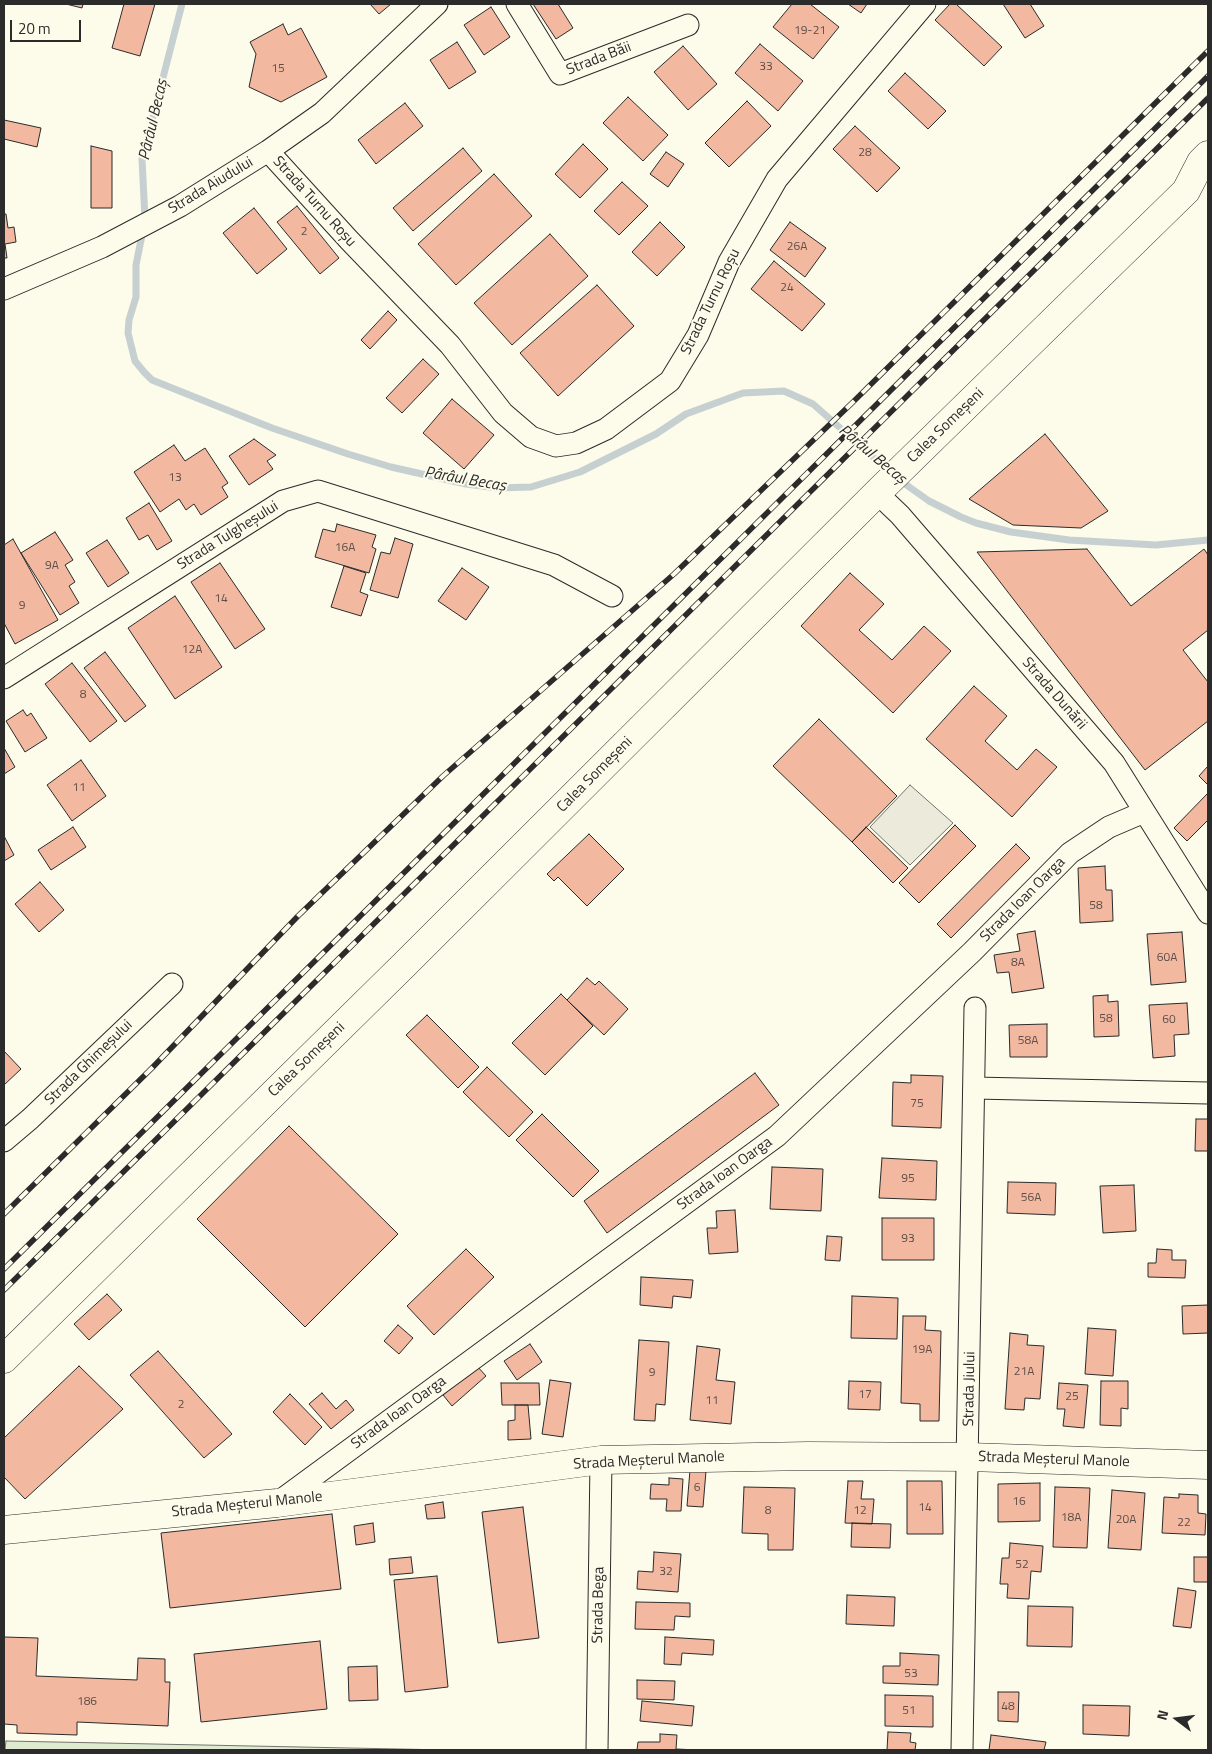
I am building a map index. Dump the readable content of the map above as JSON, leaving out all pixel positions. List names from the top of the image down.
{
  "streets": {
    "main road": ["Calea Someșeni", "Strada Meșterul Manole"],
    "street": [
      "Strada Băii",
      "Strada Aiudului",
      "Strada Turnu Roșu",
      "Strada Tulgheșului",
      "Strada Dunării",
      "Strada Ioan Oarga",
      "Strada Ghimeșului",
      "Strada Jiului",
      "Strada Bega"
    ]
  },
  "crossings": [
    ["Strada Aiudului", "Strada Turnu Roșu"],
    ["Calea Someșeni", "Strada Dunării"],
    ["Strada Dunării", "Strada Ioan Oarga"],
    ["Strada Ioan Oarga", "Strada Meșterul Manole"],
    ["Strada Jiului", "Strada Meșterul Manole"],
    ["Strada Meșterul Manole", "Strada Bega"]
  ],
  "water": ["Pârâul Becaș"],
  "house_numbers": [
    "19-21",
    "33",
    "15",
    "28",
    "2",
    "26A",
    "24",
    "13",
    "16A",
    "9A",
    "14",
    "9",
    "12A",
    "8",
    "11",
    "58",
    "60A",
    "8A",
    "58",
    "60",
    "58A",
    "75",
    "95",
    "56A",
    "93",
    "19A",
    "21A",
    "9",
    "17",
    "25",
    "11",
    "2",
    "6",
    "16",
    "14",
    "8",
    "12",
    "18A",
    "20A",
    "22",
    "52",
    "32",
    "53",
    "186",
    "48",
    "51"
  ],
  "scale_bar": "20 m",
  "north": "left"
}
